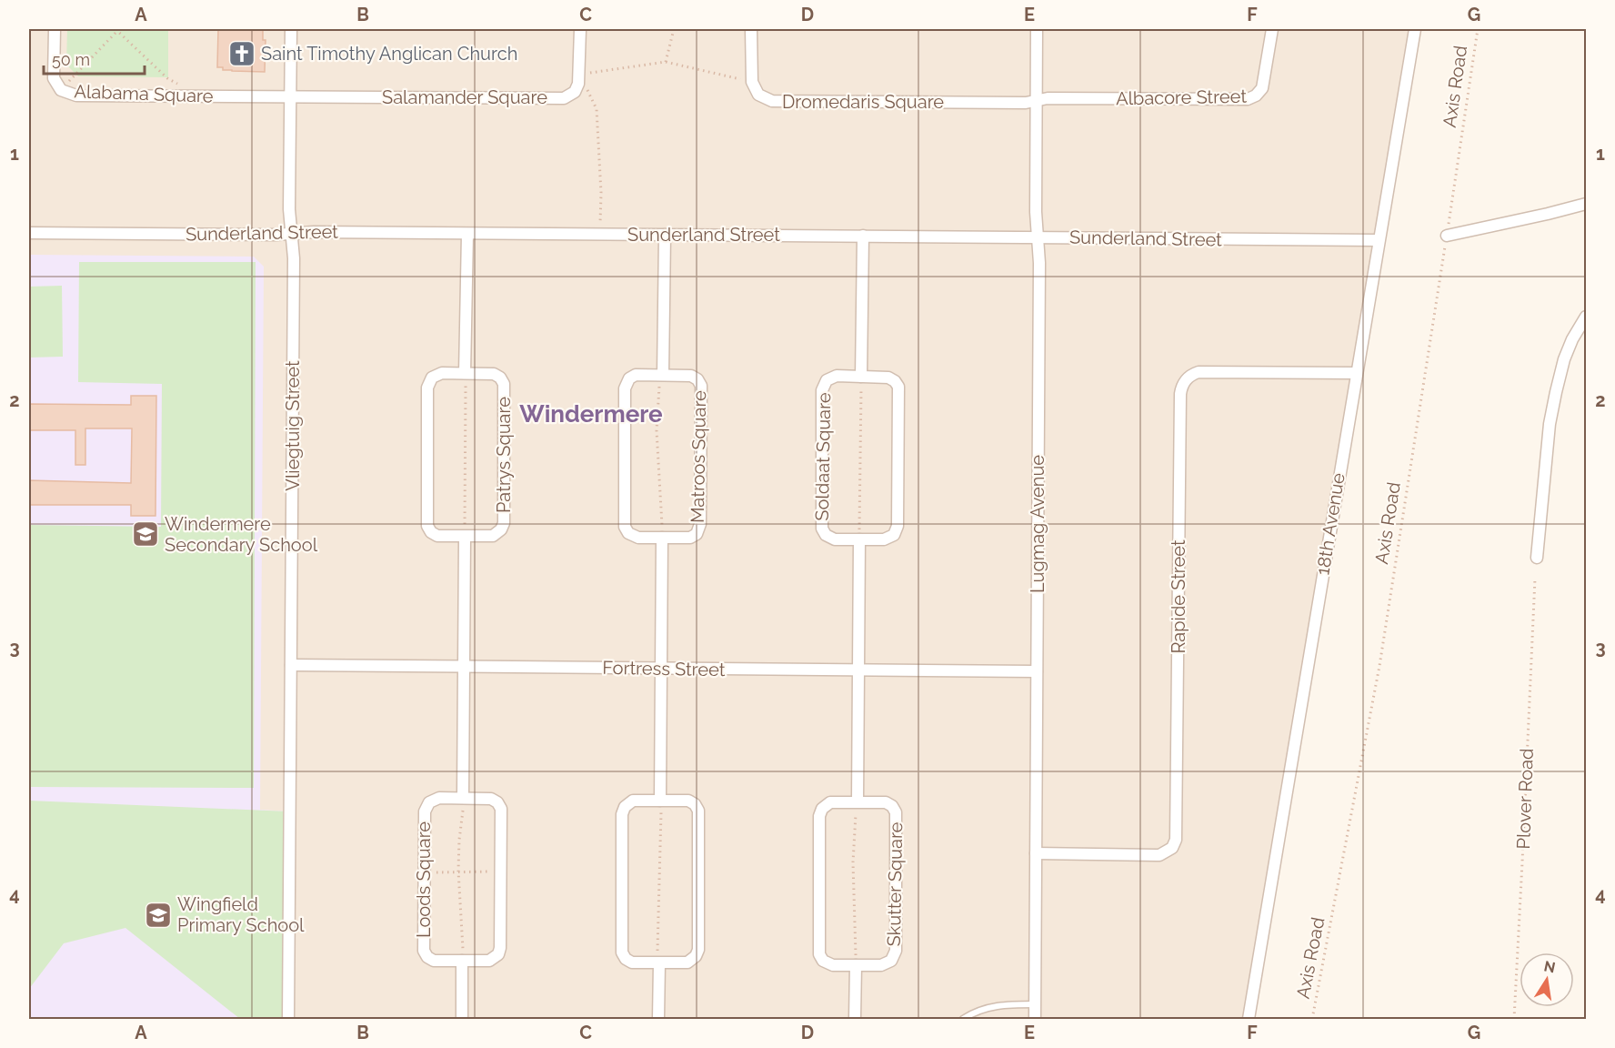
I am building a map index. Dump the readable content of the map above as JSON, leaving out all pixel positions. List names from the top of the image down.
{
  "streets": {
    "street": [
      "Alabama Square",
      "Salamander Square",
      "Albacore Street",
      "Dromedaris Square",
      "Sunderland Street",
      "Vliegtuig Street",
      "Patrys Square",
      "Matroos Square",
      "Soldaat Square",
      "Lugmag Avenue",
      "18th Avenue",
      "Rapide Street",
      "Fortress Street",
      "Loods Square",
      "Skutter Square"
    ],
    "path": ["Axis Road", "Plover Road"]
  },
  "crossings": [
    ["Alabama Square", "Salamander Square"],
    ["Alabama Square", "Vliegtuig Street"],
    ["Salamander Square", "Vliegtuig Street"],
    ["Albacore Street", "Dromedaris Square"],
    ["Albacore Street", "Lugmag Avenue"],
    ["Dromedaris Square", "Lugmag Avenue"],
    ["Sunderland Street", "Vliegtuig Street"],
    ["Sunderland Street", "Lugmag Avenue"],
    ["Sunderland Street", "18th Avenue"],
    ["Vliegtuig Street", "Fortress Street"],
    ["Lugmag Avenue", "Rapide Street"],
    ["Lugmag Avenue", "Fortress Street"],
    ["18th Avenue", "Rapide Street"]
  ],
  "districts": ["Windermere"],
  "places": {
    "church": ["Saint Timothy Anglican Church"],
    "school or university": ["Windermere Secondary School", "Wingfield Primary School"]
  },
  "scale_bar": "50 m",
  "north": "top",
  "grid": {
    "columns": [
      "A",
      "B",
      "C",
      "D",
      "E",
      "F",
      "G"
    ],
    "rows": [
      "1",
      "2",
      "3",
      "4"
    ]
  }
}
